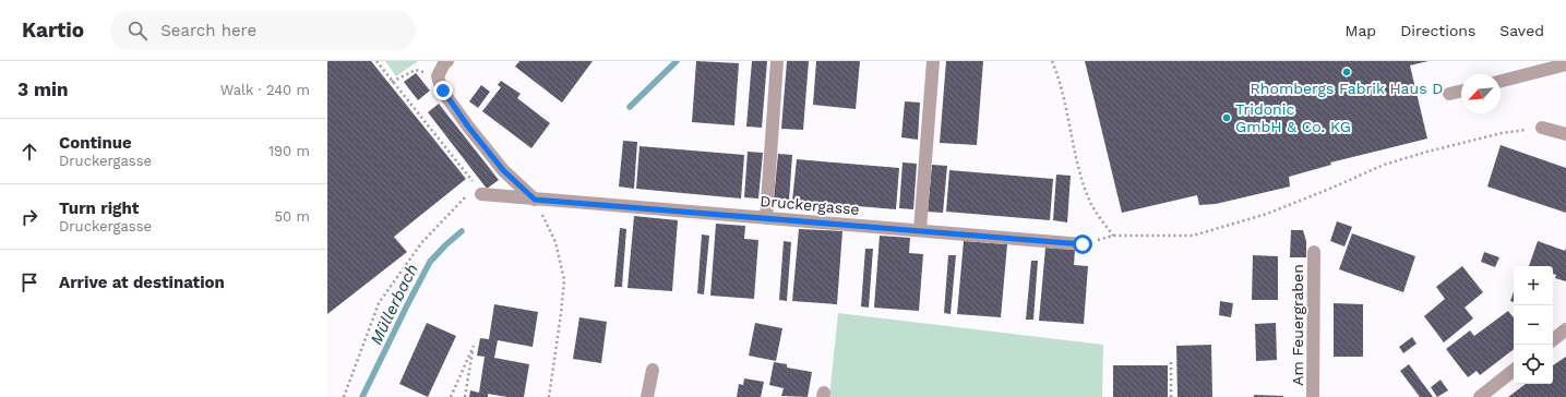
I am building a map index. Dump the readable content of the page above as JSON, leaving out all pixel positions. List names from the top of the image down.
{
  "streets": {
    "street": ["Druckergasse", "Am Feuergraben"]
  },
  "water": ["Müllerbach"],
  "places": ["Rhombergs Fabrik Haus D", "Tridonic GmbH & Co. KG"],
  "north": "bottom left",
  "page": {
    "header": "Kartio",
    "search": "Search here",
    "nav": ["Map", "Directions", "Saved"],
    "heading": ["3 min", "Walk · 240 m"],
    "list": [
      ["Continue", "Druckergasse", "190 m"],
      ["Turn right", "Druckergasse", "50 m"],
      "Arrive at destination"
    ],
    "map_buttons": ["+", "−"]
  }
}
